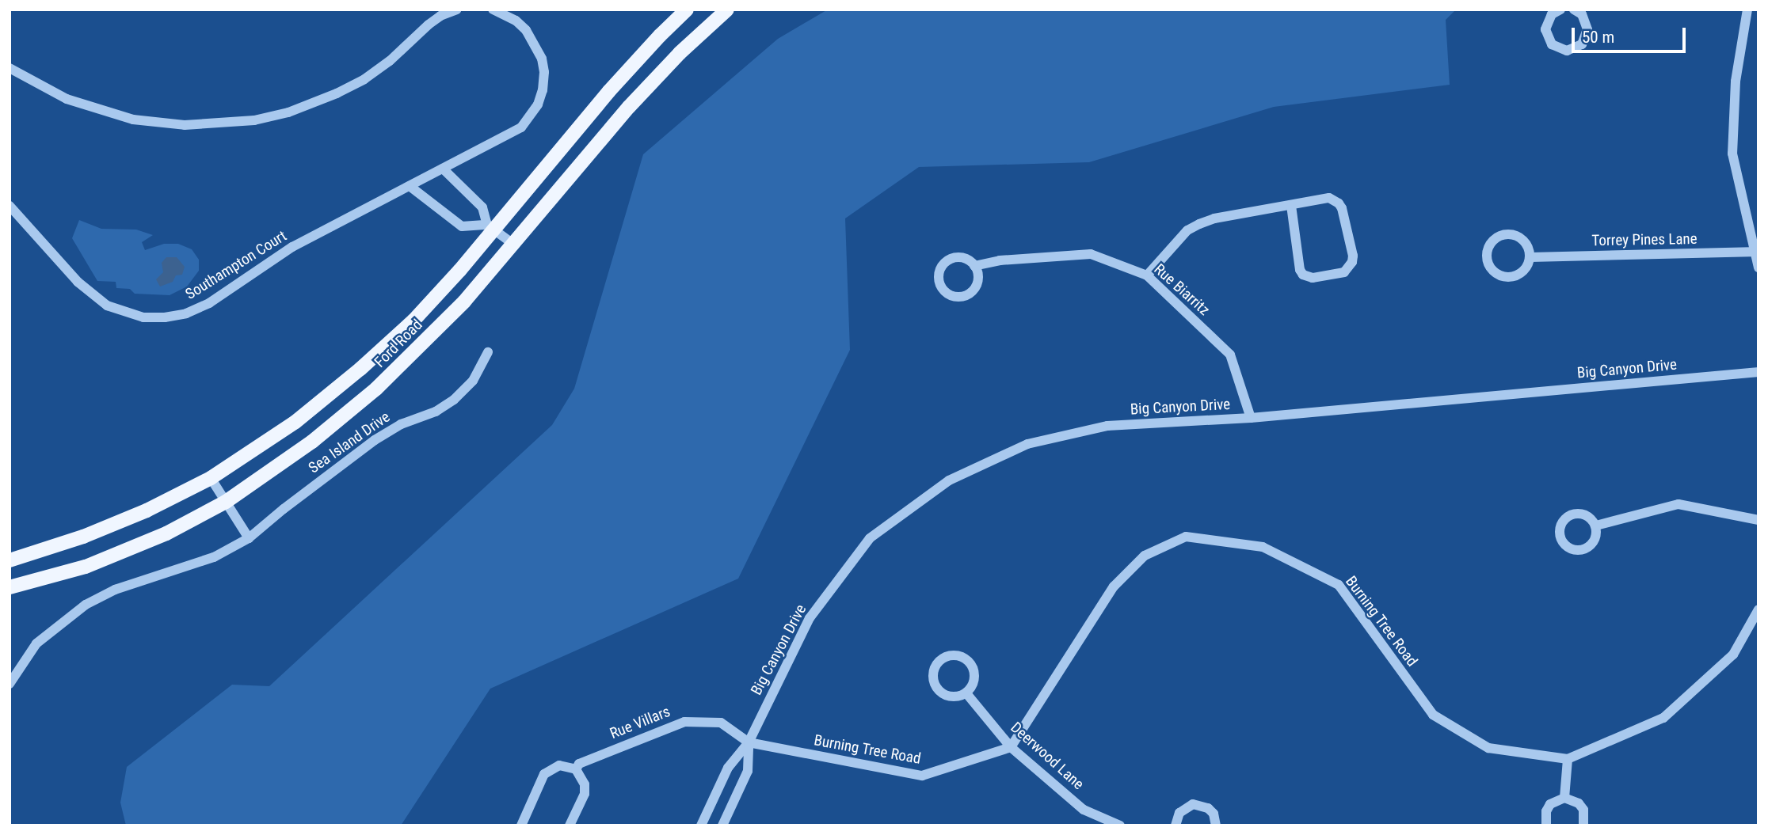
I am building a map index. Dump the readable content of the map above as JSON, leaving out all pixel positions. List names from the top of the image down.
{
  "streets": {
    "main road": ["Ford Road"],
    "street": [
      "Torrey Pines Lane",
      "Southampton Court",
      "Rue Biarritz",
      "Big Canyon Drive",
      "Sea Island Drive",
      "Burning Tree Road",
      "Rue Villars",
      "Deerwood Lane"
    ]
  },
  "crossings": [
    ["Rue Biarritz", "Big Canyon Drive"],
    ["Big Canyon Drive", "Burning Tree Road"],
    ["Big Canyon Drive", "Rue Villars"],
    ["Burning Tree Road", "Rue Villars"],
    ["Burning Tree Road", "Deerwood Lane"]
  ],
  "scale_bar": "50 m"
}
